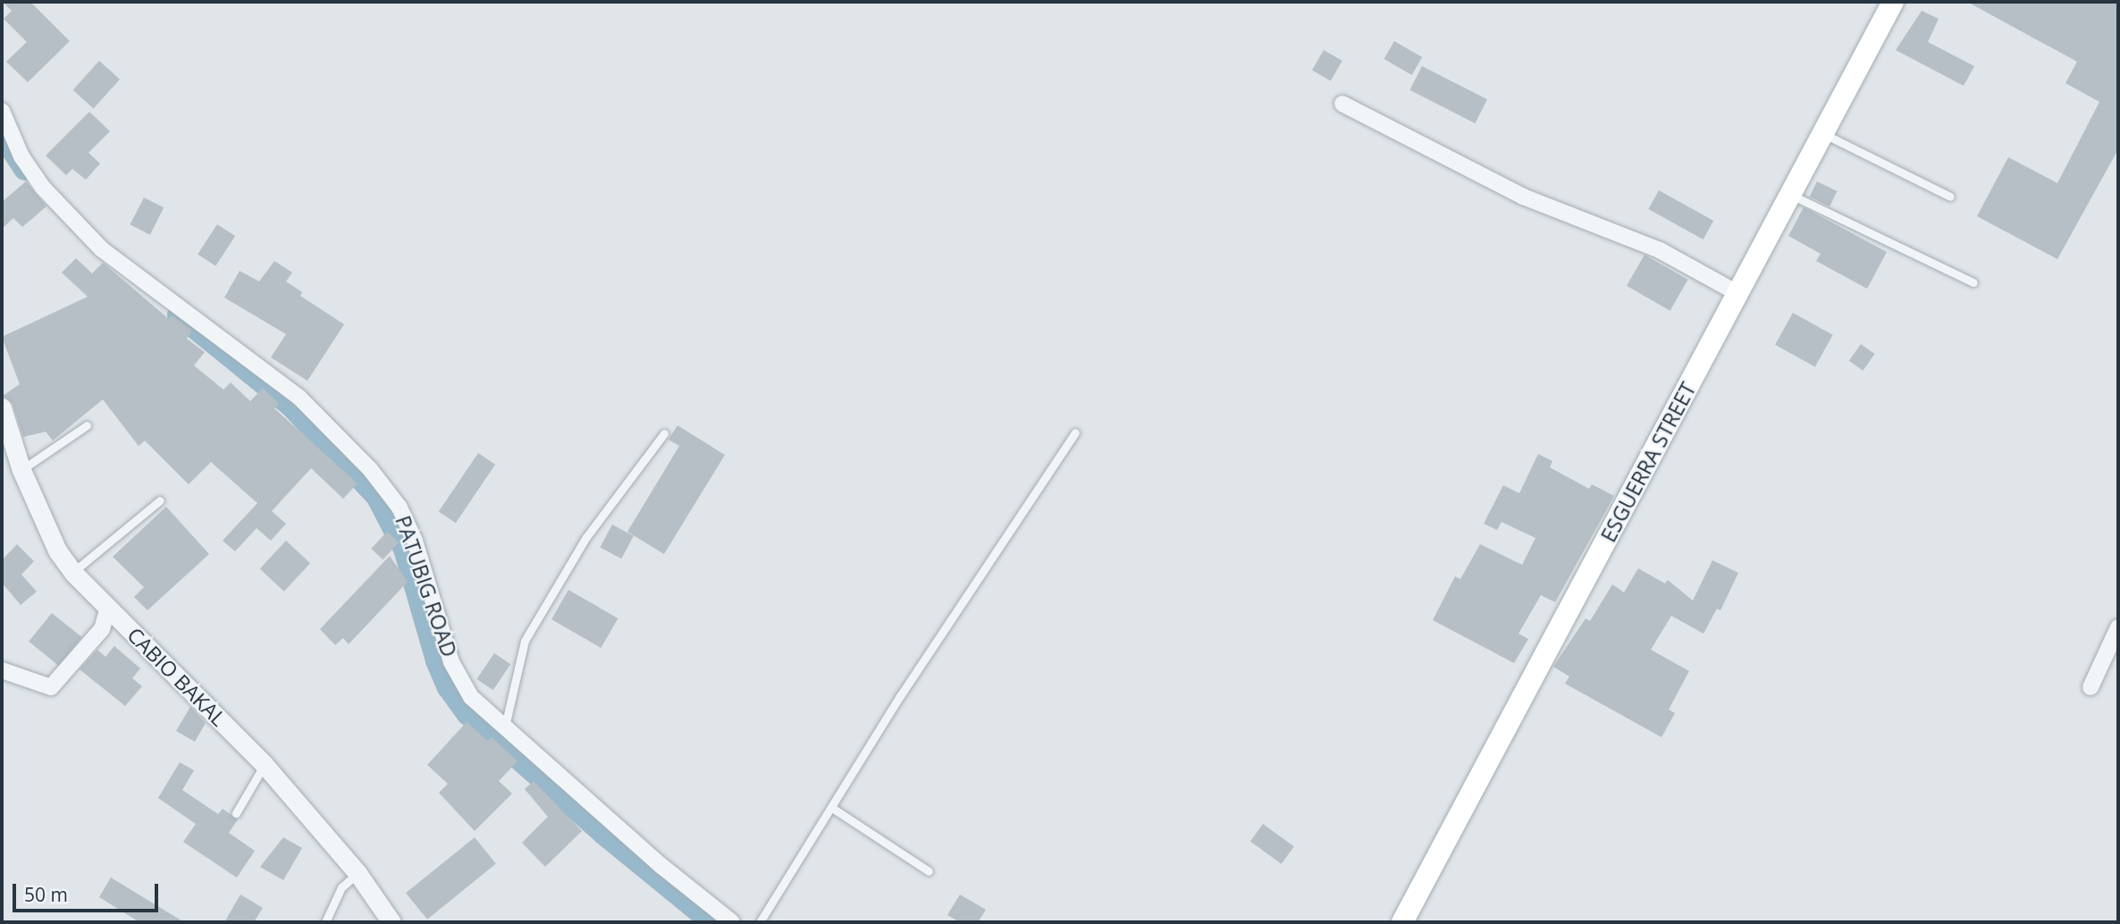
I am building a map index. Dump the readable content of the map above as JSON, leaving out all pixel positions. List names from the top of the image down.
{
  "streets": {
    "main road": ["ESGUERRA STREET"],
    "street": ["PATUBIG ROAD", "CABIO BAKAL"]
  },
  "scale_bar": "50 m"
}
